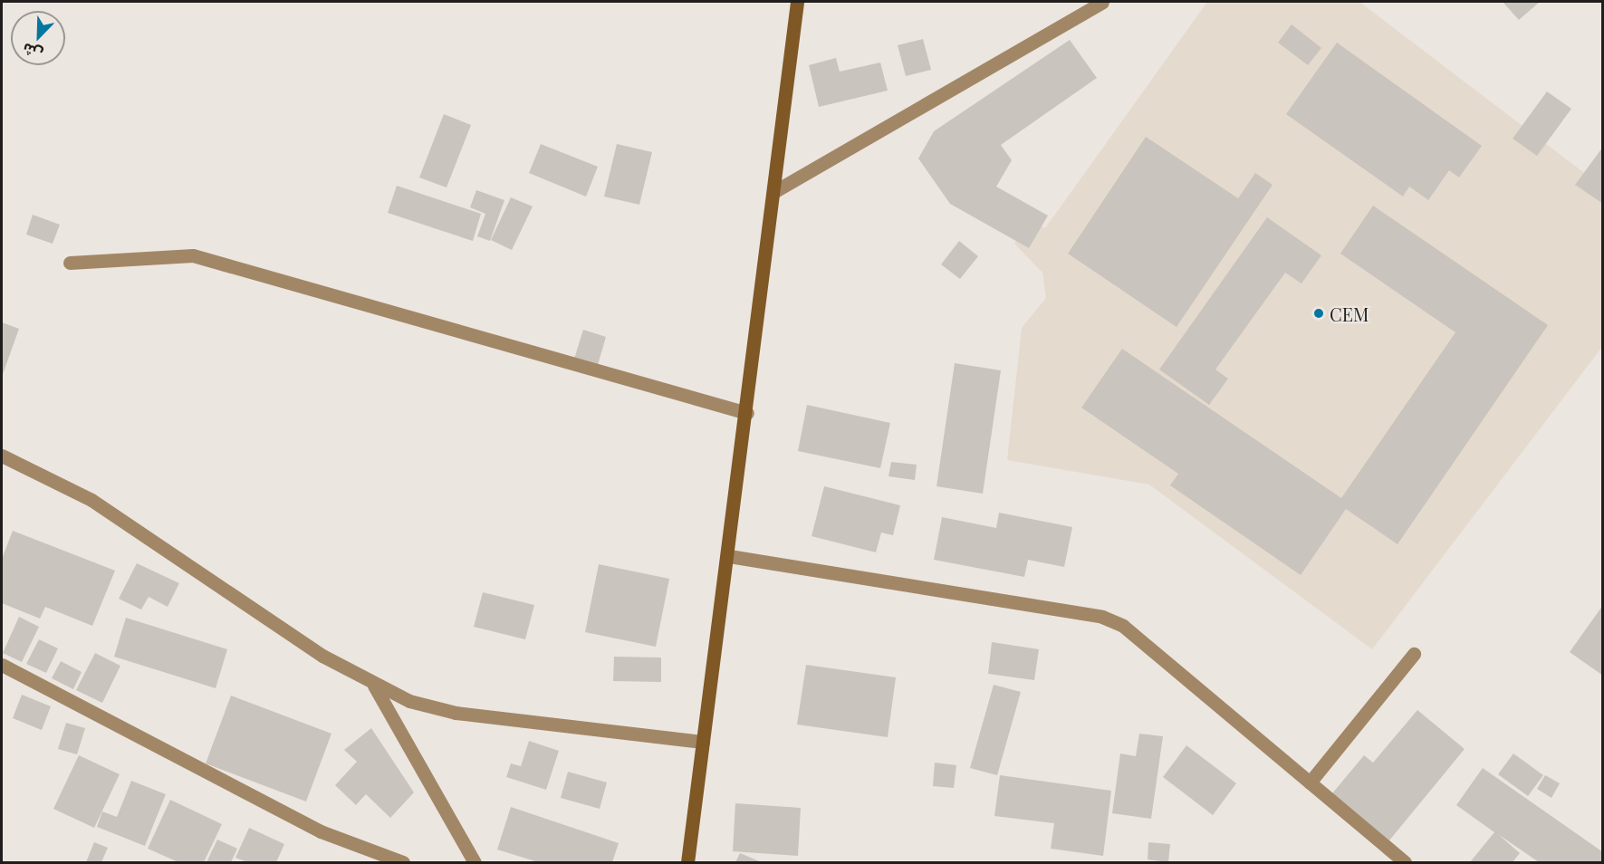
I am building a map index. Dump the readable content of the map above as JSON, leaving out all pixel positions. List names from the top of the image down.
{
  "places": ["CEM"],
  "north": "bottom left"
}
